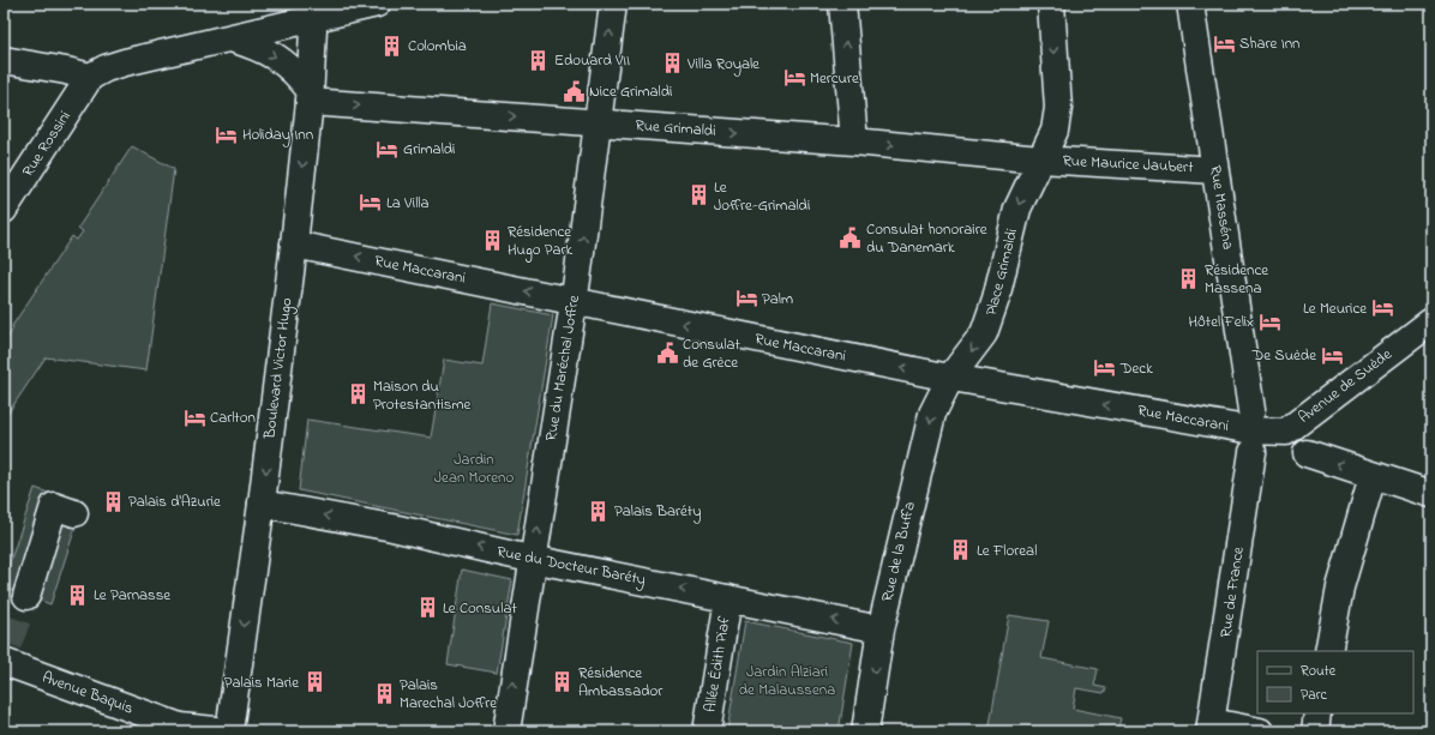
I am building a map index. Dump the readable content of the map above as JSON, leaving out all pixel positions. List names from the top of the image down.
{
  "streets": {
    "street": [
      "Rue Grimaldi",
      "Rue Rossini",
      "Rue Maurice Jaubert",
      "Rue Masséna",
      "Rue Maccarani",
      "Place Grimaldi",
      "Boulevard Victor Hugo",
      "Rue du Maréchal Joffre",
      "Avenue de Suède",
      "Rue de la Buffa",
      "Rue du Docteur Baréty",
      "Rue de France",
      "Allée Édith Piaf",
      "Avenue Baquis"
    ]
  },
  "crossings": [
    ["Rue Grimaldi", "Rue Maurice Jaubert"],
    ["Rue Grimaldi", "Place Grimaldi"],
    ["Rue Grimaldi", "Boulevard Victor Hugo"],
    ["Rue Grimaldi", "Rue du Maréchal Joffre"],
    ["Rue Maurice Jaubert", "Rue Masséna"],
    ["Rue Maurice Jaubert", "Place Grimaldi"],
    ["Rue Masséna", "Rue Maccarani"],
    ["Rue Masséna", "Avenue de Suède"],
    ["Rue Masséna", "Rue de France"],
    ["Rue Maccarani", "Place Grimaldi"],
    ["Rue Maccarani", "Boulevard Victor Hugo"],
    ["Rue Maccarani", "Rue du Maréchal Joffre"],
    ["Rue Maccarani", "Avenue de Suède"],
    ["Rue Maccarani", "Rue de la Buffa"],
    ["Rue Maccarani", "Rue de France"],
    ["Place Grimaldi", "Rue de la Buffa"],
    ["Boulevard Victor Hugo", "Rue du Docteur Baréty"],
    ["Boulevard Victor Hugo", "Avenue Baquis"],
    ["Rue du Maréchal Joffre", "Rue du Docteur Baréty"],
    ["Avenue de Suède", "Rue de France"],
    ["Rue de la Buffa", "Rue du Docteur Baréty"],
    ["Rue du Docteur Baréty", "Allée Édith Piaf"]
  ],
  "one_way": [
    "Rue Grimaldi",
    "Rue Maccarani",
    "Place Grimaldi",
    "Boulevard Victor Hugo",
    "Rue du Maréchal Joffre",
    "Rue de la Buffa",
    "Rue du Docteur Baréty"
  ],
  "parks": ["Jardin Jean Moreno", "Jardin Alziari de Malaussena"],
  "places": {
    "hotel": [
      "Share Inn",
      "Mercure",
      "Holiday Inn",
      "Grimaldi",
      "La Villa",
      "Palm",
      "Le Meurice",
      "Hôtel Felix",
      "De Suède",
      "Deck",
      "Carlton"
    ],
    "building": [
      "Colombia",
      "Edouard VII",
      "Villa Royale",
      "Le Joffre-Grimaldi",
      "Résidence Hugo Park",
      "Résidence Massena",
      "Maison du Protestantisme",
      "Palais d'Azurie",
      "Palais Baréty",
      "Le Floreal",
      "Le Parnasse",
      "Le Consulat",
      "Résidence Ambassador",
      "Palais Marie",
      "Palais Marechal Joffre"
    ],
    "public building": ["Nice Grimaldi", "Consulat honoraire du Danemark", "Consulat de Grèce"]
  },
  "legend": ["Route", "Parc"]
}
